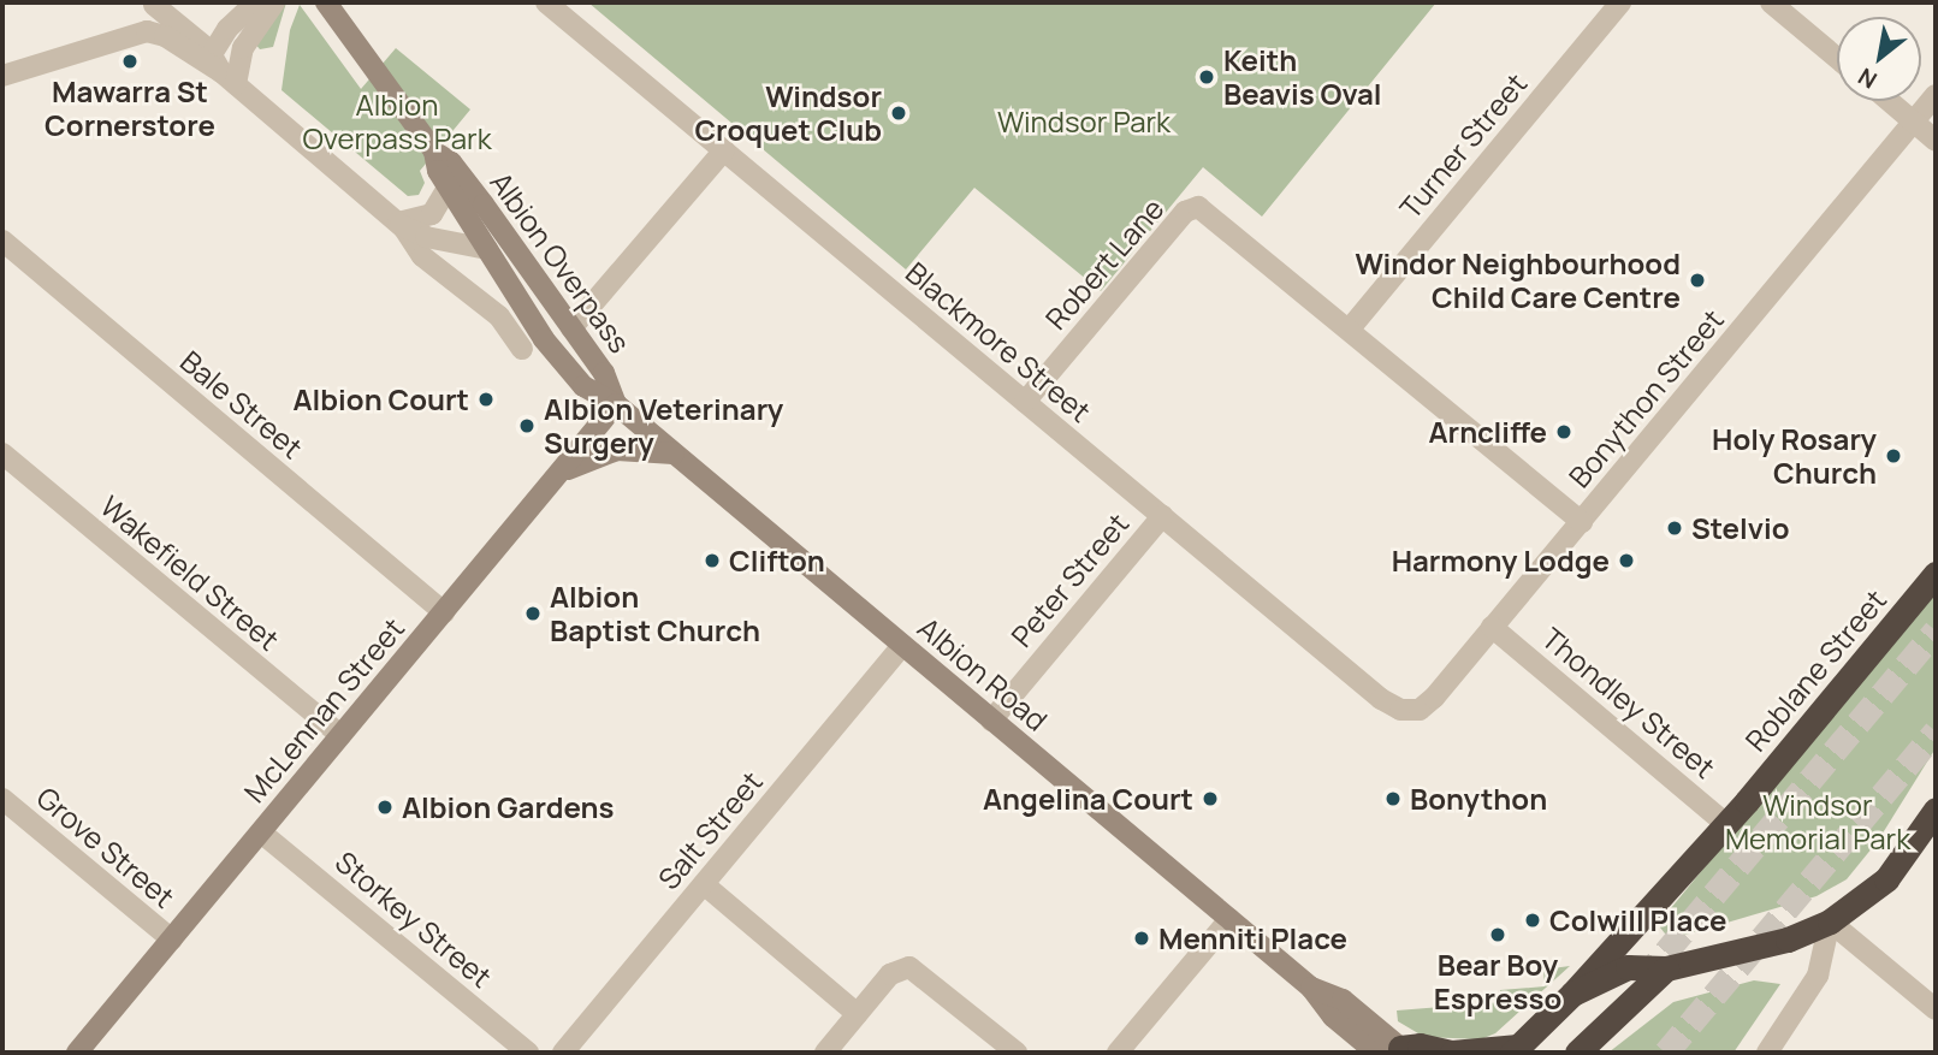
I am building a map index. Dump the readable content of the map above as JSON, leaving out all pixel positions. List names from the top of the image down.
{
  "streets": {
    "highway": ["Roblane Street"],
    "main road": ["Albion Overpass", "Albion Road", "McLennan Street"],
    "street": [
      "Turner Street",
      "Robert Lane",
      "Blackmore Street",
      "Bonython Street",
      "Bale Street",
      "Wakefield Street",
      "Peter Street",
      "Thondley Street",
      "Salt Street",
      "Grove Street",
      "Storkey Street"
    ]
  },
  "crossings": [
    ["Turner Street", "Robert Lane"],
    ["Albion Overpass", "Albion Road"],
    ["Albion Overpass", "McLennan Street"],
    ["Robert Lane", "Blackmore Street"],
    ["Blackmore Street", "Bonython Street"],
    ["Blackmore Street", "Peter Street"],
    ["Bonython Street", "Thondley Street"],
    ["Bale Street", "McLennan Street"],
    ["Wakefield Street", "McLennan Street"],
    ["Peter Street", "Albion Road"],
    ["Roblane Street", "Thondley Street"],
    ["Albion Road", "McLennan Street"],
    ["Albion Road", "Salt Street"],
    ["McLennan Street", "Grove Street"],
    ["McLennan Street", "Storkey Street"]
  ],
  "parks": ["Albion Overpass Park", "Windsor Park", "Windsor Memorial Park"],
  "places": [
    "Mawarra St Cornerstore",
    "Keith Beavis Oval",
    "Windsor Croquet Club",
    "Windor Neighbourhood Child Care Centre",
    "Albion Court",
    "Albion Veterinary Surgery",
    "Arncliffe",
    "Holy Rosary Church",
    "Stelvio",
    "Clifton",
    "Harmony Lodge",
    "Albion Baptist Church",
    "Angelina Court",
    "Bonython",
    "Albion Gardens",
    "Colwill Place",
    "Bear Boy Espresso",
    "Menniti Place"
  ],
  "north": "bottom left"
}
